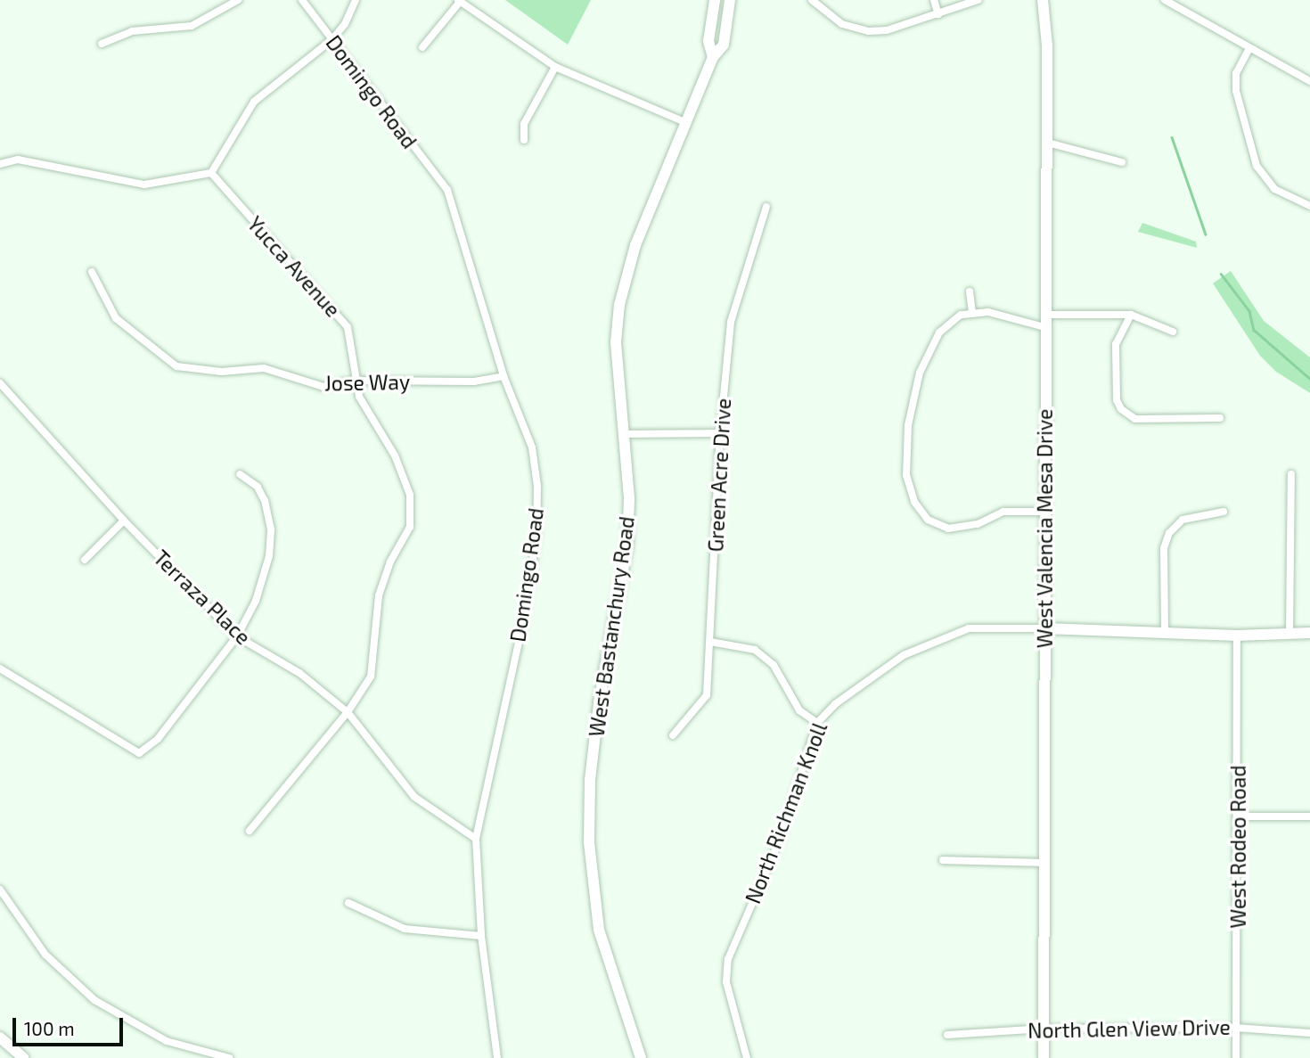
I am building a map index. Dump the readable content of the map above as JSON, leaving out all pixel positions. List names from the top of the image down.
{
  "streets": {
    "street": [
      "Domingo Road",
      "Yucca Avenue",
      "Jose Way",
      "Green Acre Drive",
      "West Valencia Mesa Drive",
      "Terraza Place",
      "West Bastanchury Road",
      "North Richman Knoll",
      "West Rodeo Road",
      "North Glen View Drive"
    ]
  },
  "crossings": [
    ["Domingo Road", "Jose Way"],
    ["Domingo Road", "Terraza Place"],
    ["Yucca Avenue", "Jose Way"],
    ["Yucca Avenue", "Terraza Place"],
    ["West Valencia Mesa Drive", "North Richman Knoll"],
    ["West Valencia Mesa Drive", "North Glen View Drive"],
    ["North Richman Knoll", "West Rodeo Road"],
    ["West Rodeo Road", "North Glen View Drive"]
  ],
  "scale_bar": "100 m"
}
